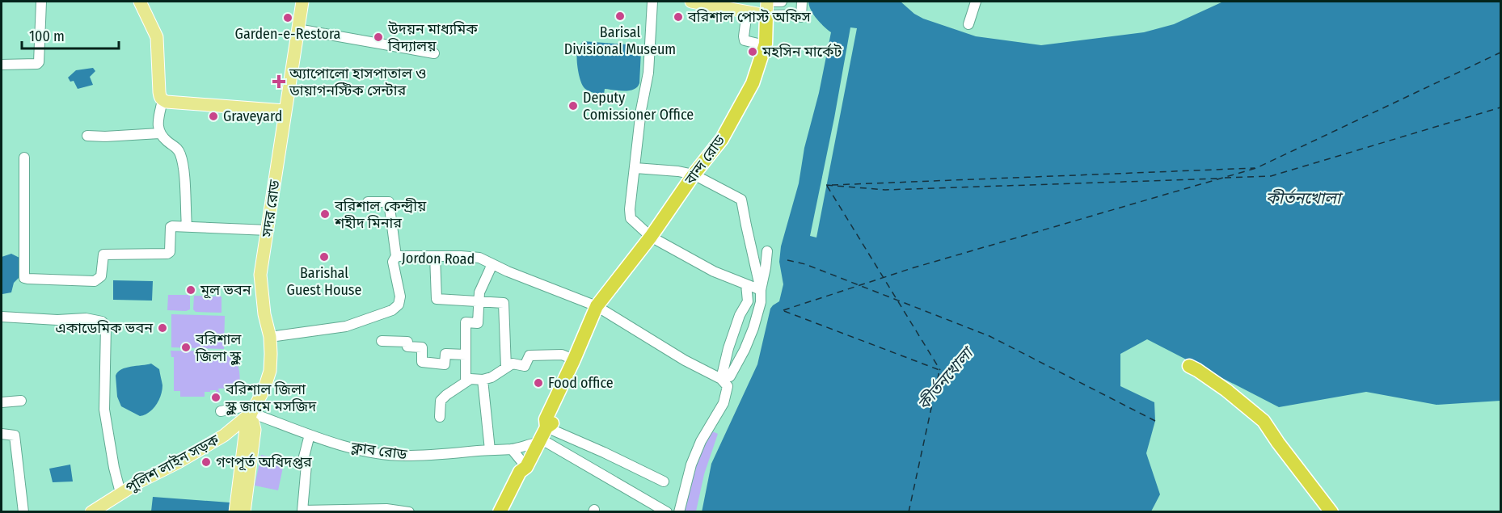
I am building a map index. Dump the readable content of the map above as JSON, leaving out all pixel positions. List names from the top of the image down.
{
  "streets": {
    "highway": ["বান্দ রোড"],
    "main road": ["সদর রোড", "পুলিশ লাইন সড়ক"],
    "street": ["Jordon Road", "ক্লাব রোড"]
  },
  "crossings": [
    ["বান্দ রোড", "Jordon Road"],
    ["বান্দ রোড", "ক্লাব রোড"],
    ["সদর রোড", "Jordon Road"],
    ["সদর রোড", "ক্লাব রোড"],
    ["সদর রোড", "পুলিশ লাইন সড়ক"],
    ["ক্লাব রোড", "পুলিশ লাইন সড়ক"]
  ],
  "water": ["কীর্তনখোলা"],
  "places": {
    "other": [
      "Barisal Divisional Museum",
      "বরিশাল পোস্ট অফিস",
      "Garden-e-Restora",
      "উদয়ন মাধ্যমিক বিদ্যালয়",
      "মহসিন মার্কেট",
      "Deputy Comissioner Office",
      "Graveyard",
      "বরিশাল কেন্দ্রীয় শহীদ মিনার",
      "Barishal Guest House",
      "মূল ভবন",
      "একাডেমিক ভবন",
      "বরিশাল জিলা স্কুল",
      "Food office",
      "বরিশাল জিলা স্কুল জামে মসজিদ",
      "গণপূর্ত অধিদপ্তর"
    ],
    "health": ["অ্যাপোলো হাসপাতাল ও ডায়াগনস্টিক সেন্টার"]
  },
  "scale_bar": "100 m"
}
